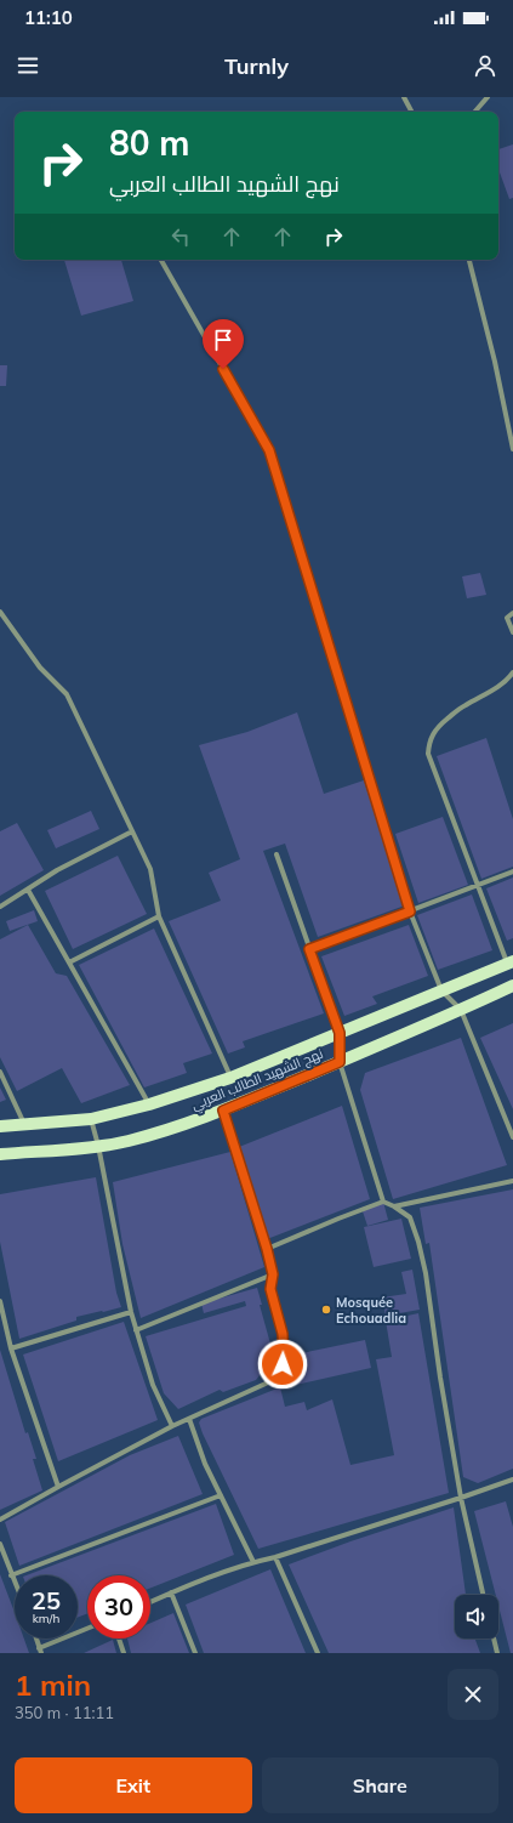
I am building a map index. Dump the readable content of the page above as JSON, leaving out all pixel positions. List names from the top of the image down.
{
  "streets": {
    "main road": ["نهج الشهيد الطالب العربي"]
  },
  "places": ["Mosquée Echouadlia"],
  "page": {
    "status": "11:10",
    "header": "Turnly",
    "turn": ["80 m", "نهج الشهيد الطالب العربي"],
    "speed": "25 km/h",
    "limit": "30",
    "heading": ["1 min", "350 m · 11:11"],
    "buttons": ["Exit", "Share"]
  }
}
